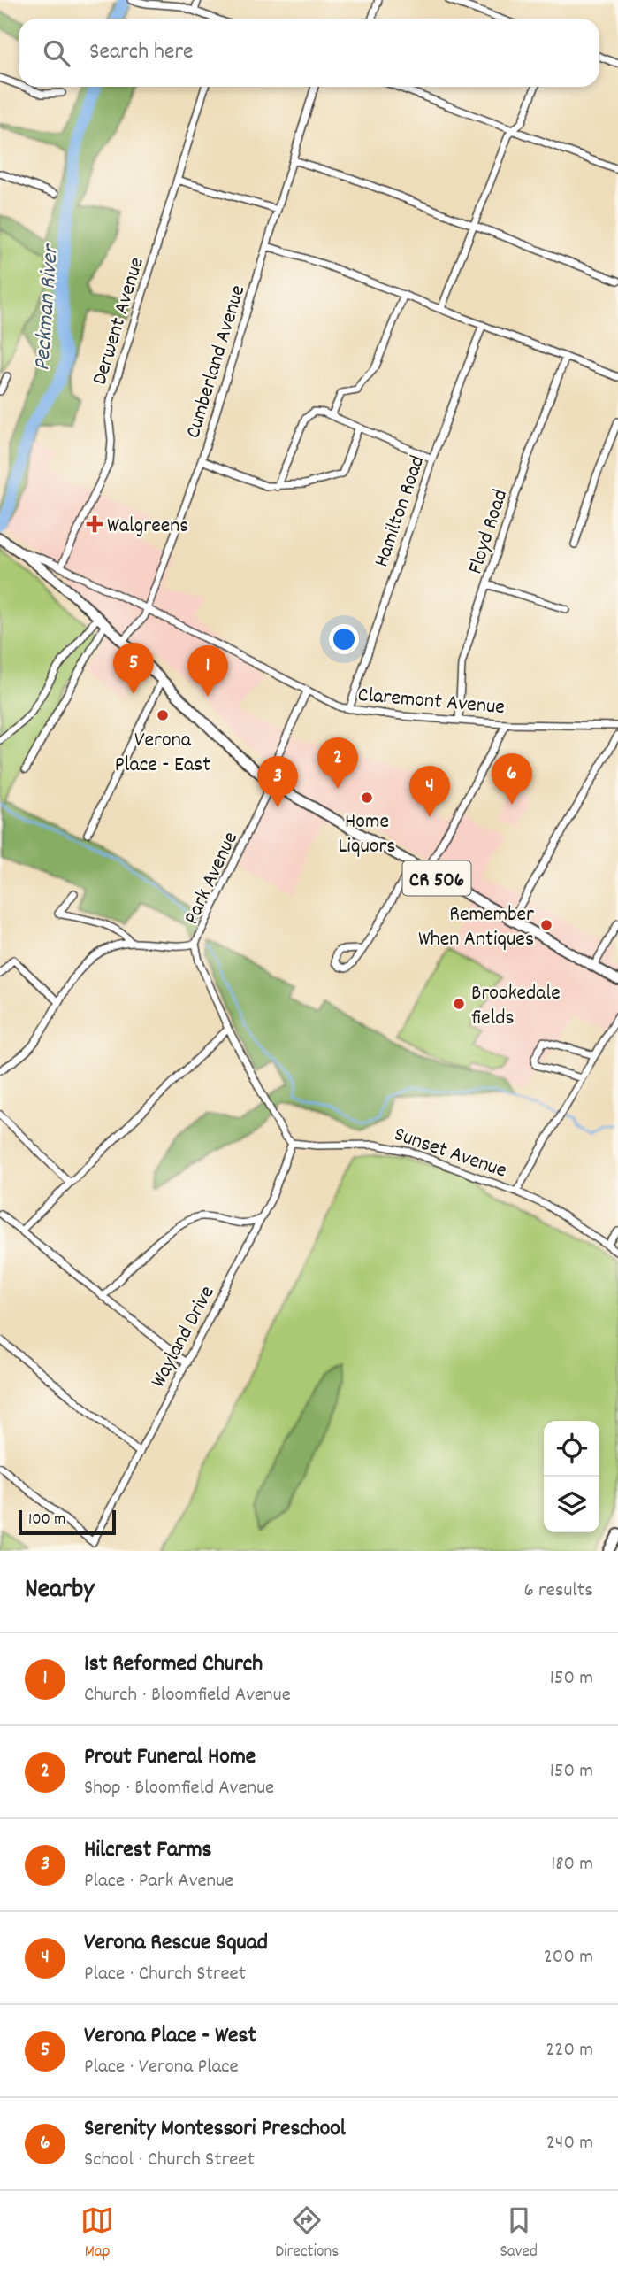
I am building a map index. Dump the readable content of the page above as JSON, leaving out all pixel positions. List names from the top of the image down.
{
  "streets": {
    "main road": ["CR 506"],
    "street": [
      "Derwent Avenue",
      "Cumberland Avenue",
      "Hamilton Road",
      "Floyd Road",
      "Claremont Avenue",
      "Park Avenue",
      "Sunset Avenue",
      "Wayland Drive"
    ]
  },
  "crossings": [
    ["Derwent Avenue", "Claremont Avenue"],
    ["Cumberland Avenue", "Claremont Avenue"],
    ["Cumberland Avenue", "CR 506"],
    ["Hamilton Road", "Claremont Avenue"],
    ["Floyd Road", "Claremont Avenue"],
    ["Claremont Avenue", "Park Avenue"],
    ["Claremont Avenue", "CR 506"],
    ["Park Avenue", "CR 506"],
    ["Sunset Avenue", "Wayland Drive"]
  ],
  "water": ["Peckman River"],
  "places": {
    "health": ["Walgreens"],
    "other": [
      "Verona Place - East",
      "Home Liquors",
      "Remember When Antiques",
      "Brookedale fields"
    ]
  },
  "scale_bar": "100 m",
  "page": {
    "search": "Search here",
    "pins": [
      "5",
      "1",
      "2",
      "6",
      "3",
      "4"
    ],
    "scale": "100 m",
    "heading": ["Nearby", "6 results"],
    "list": [
      {
        "mark": "1",
        "name": "1st Reformed Church",
        "note": "Church · Bloomfield Avenue",
        "value": "150 m"
      },
      {
        "mark": "2",
        "name": "Prout Funeral Home",
        "note": "Shop · Bloomfield Avenue",
        "value": "150 m"
      },
      {
        "mark": "3",
        "name": "Hilcrest Farms",
        "note": "Place · Park Avenue",
        "value": "180 m"
      },
      {
        "mark": "4",
        "name": "Verona Rescue Squad",
        "note": "Place · Church Street",
        "value": "200 m"
      },
      {
        "mark": "5",
        "name": "Verona Place - West",
        "note": "Place · Verona Place",
        "value": "220 m"
      },
      {
        "mark": "6",
        "name": "Serenity Montessori Preschool",
        "note": "School · Church Street",
        "value": "240 m"
      }
    ],
    "nav": ["Map", "Directions", "Saved"]
  }
}
